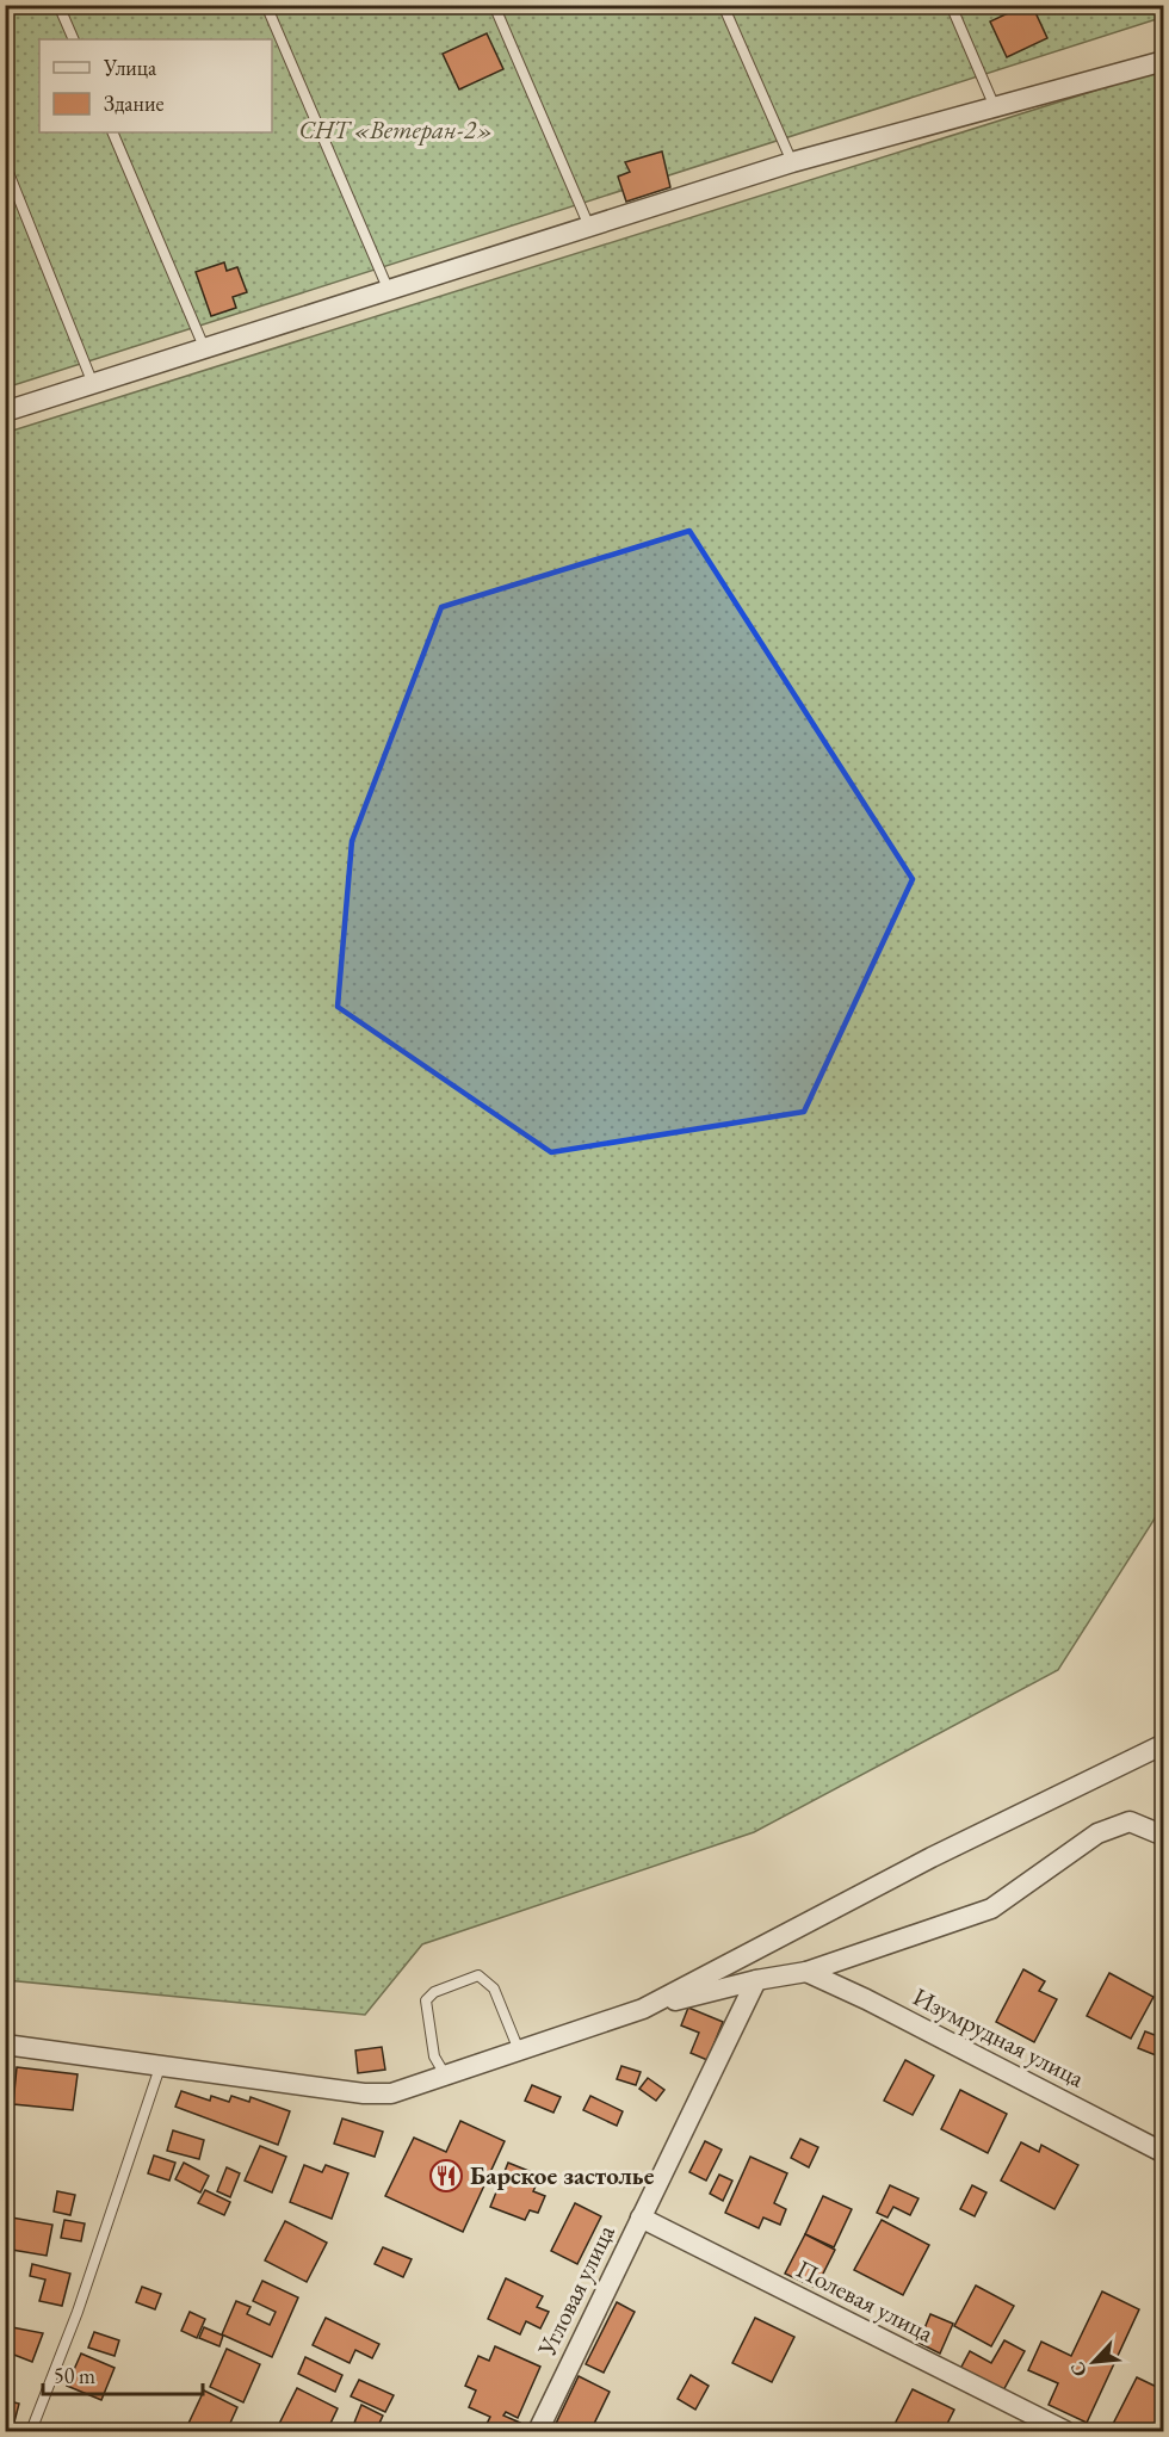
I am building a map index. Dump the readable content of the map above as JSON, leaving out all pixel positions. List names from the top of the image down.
{
  "streets": {
    "street": ["Изумрудная улица", "Угловая улица", "Полевая улица"]
  },
  "crossings": [
    ["Угловая улица", "Полевая улица"]
  ],
  "parks": ["СНТ «Ветеран-2»"],
  "places": {
    "restaurant": ["Барское застолье"]
  },
  "legend": ["Улица", "Здание"],
  "scale_bar": "50 m",
  "north": "bottom left"
}
